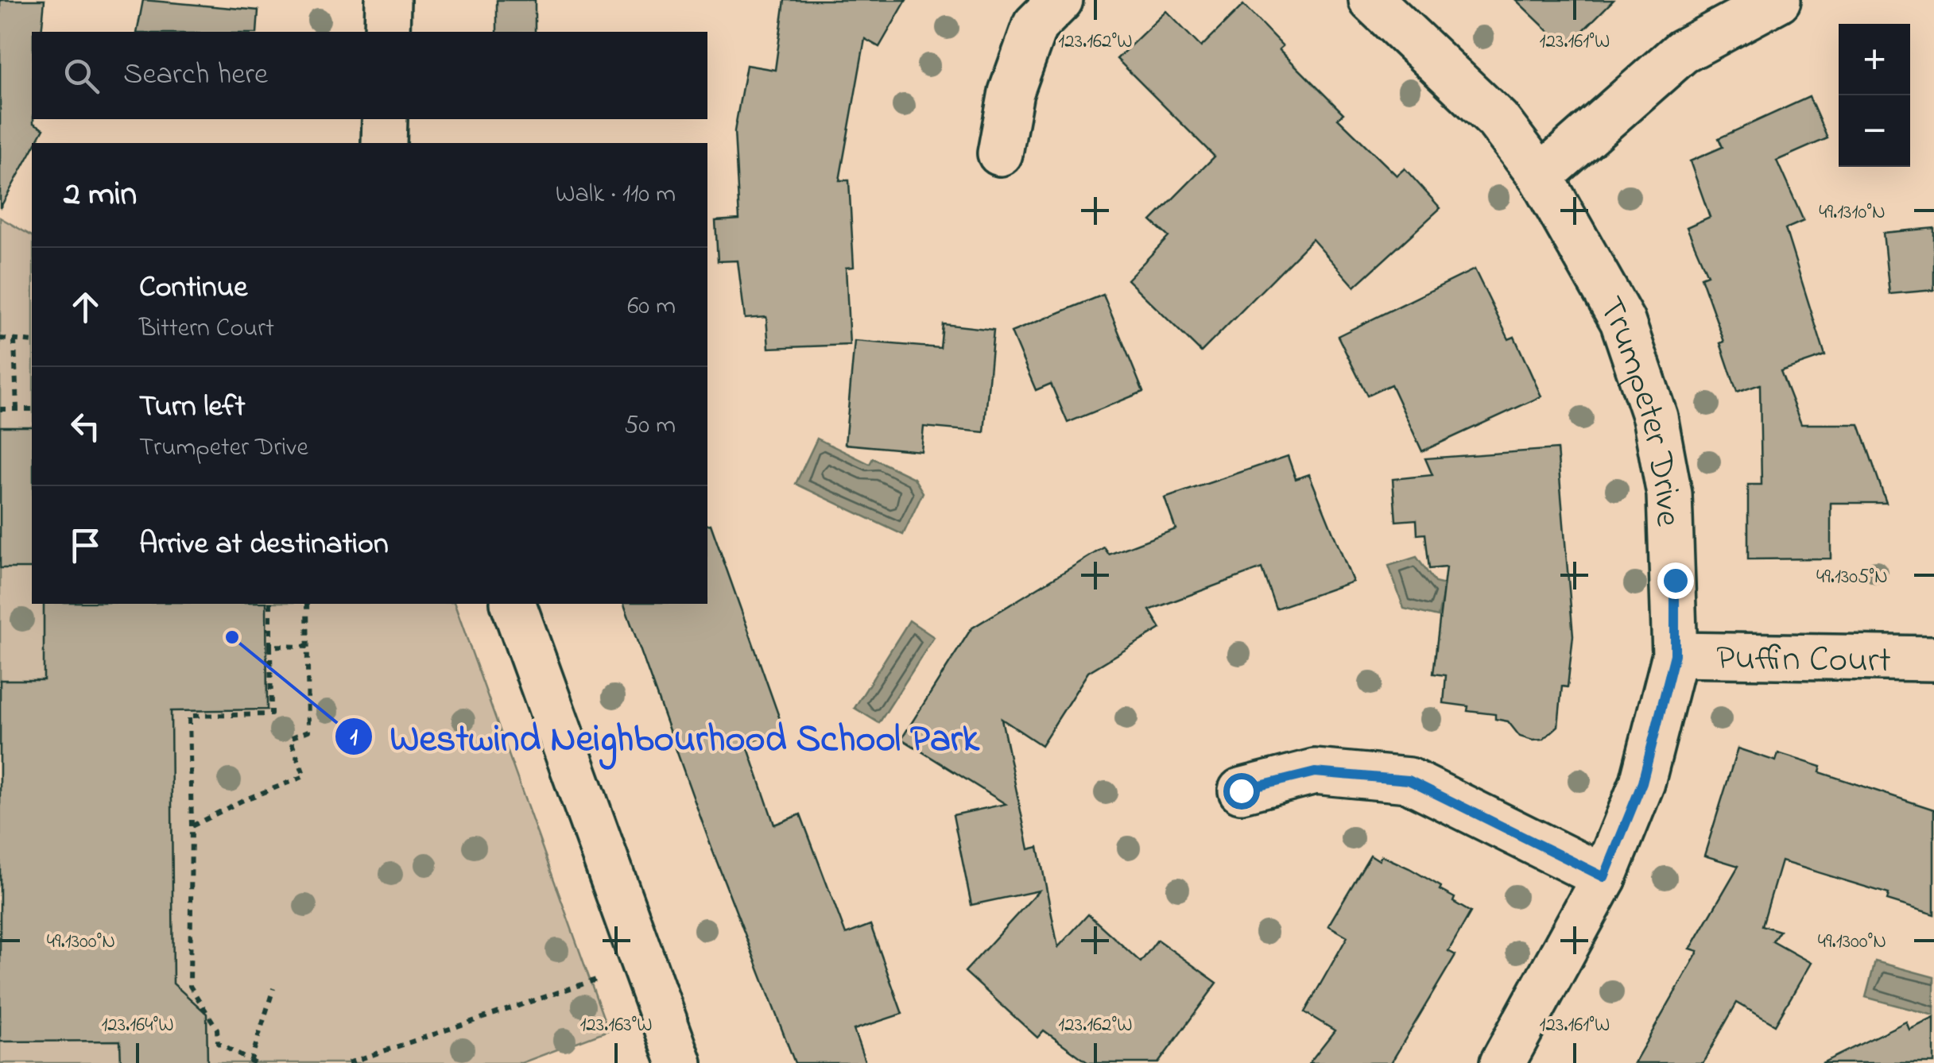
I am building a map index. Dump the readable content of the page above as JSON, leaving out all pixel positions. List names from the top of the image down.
{
  "streets": {
    "street": ["Trumpeter Drive", "Puffin Court"]
  },
  "crossings": [
    ["Trumpeter Drive", "Puffin Court"]
  ],
  "places": ["Westwind Neighbourhood School Park"],
  "page": {
    "map_buttons": ["+", "−"],
    "search": "Search here",
    "heading": ["2 min", "Walk · 110 m"],
    "list": [
      ["Continue", "Bittern Court", "60 m"],
      ["Turn left", "Trumpeter Drive", "50 m"],
      "Arrive at destination"
    ]
  },
  "coordinates": [
    "123.162°W",
    "123.161°W",
    "49.1310°N",
    "49.1305°N",
    "49.1300°N",
    "123.164°W",
    "123.163°W"
  ]
}
